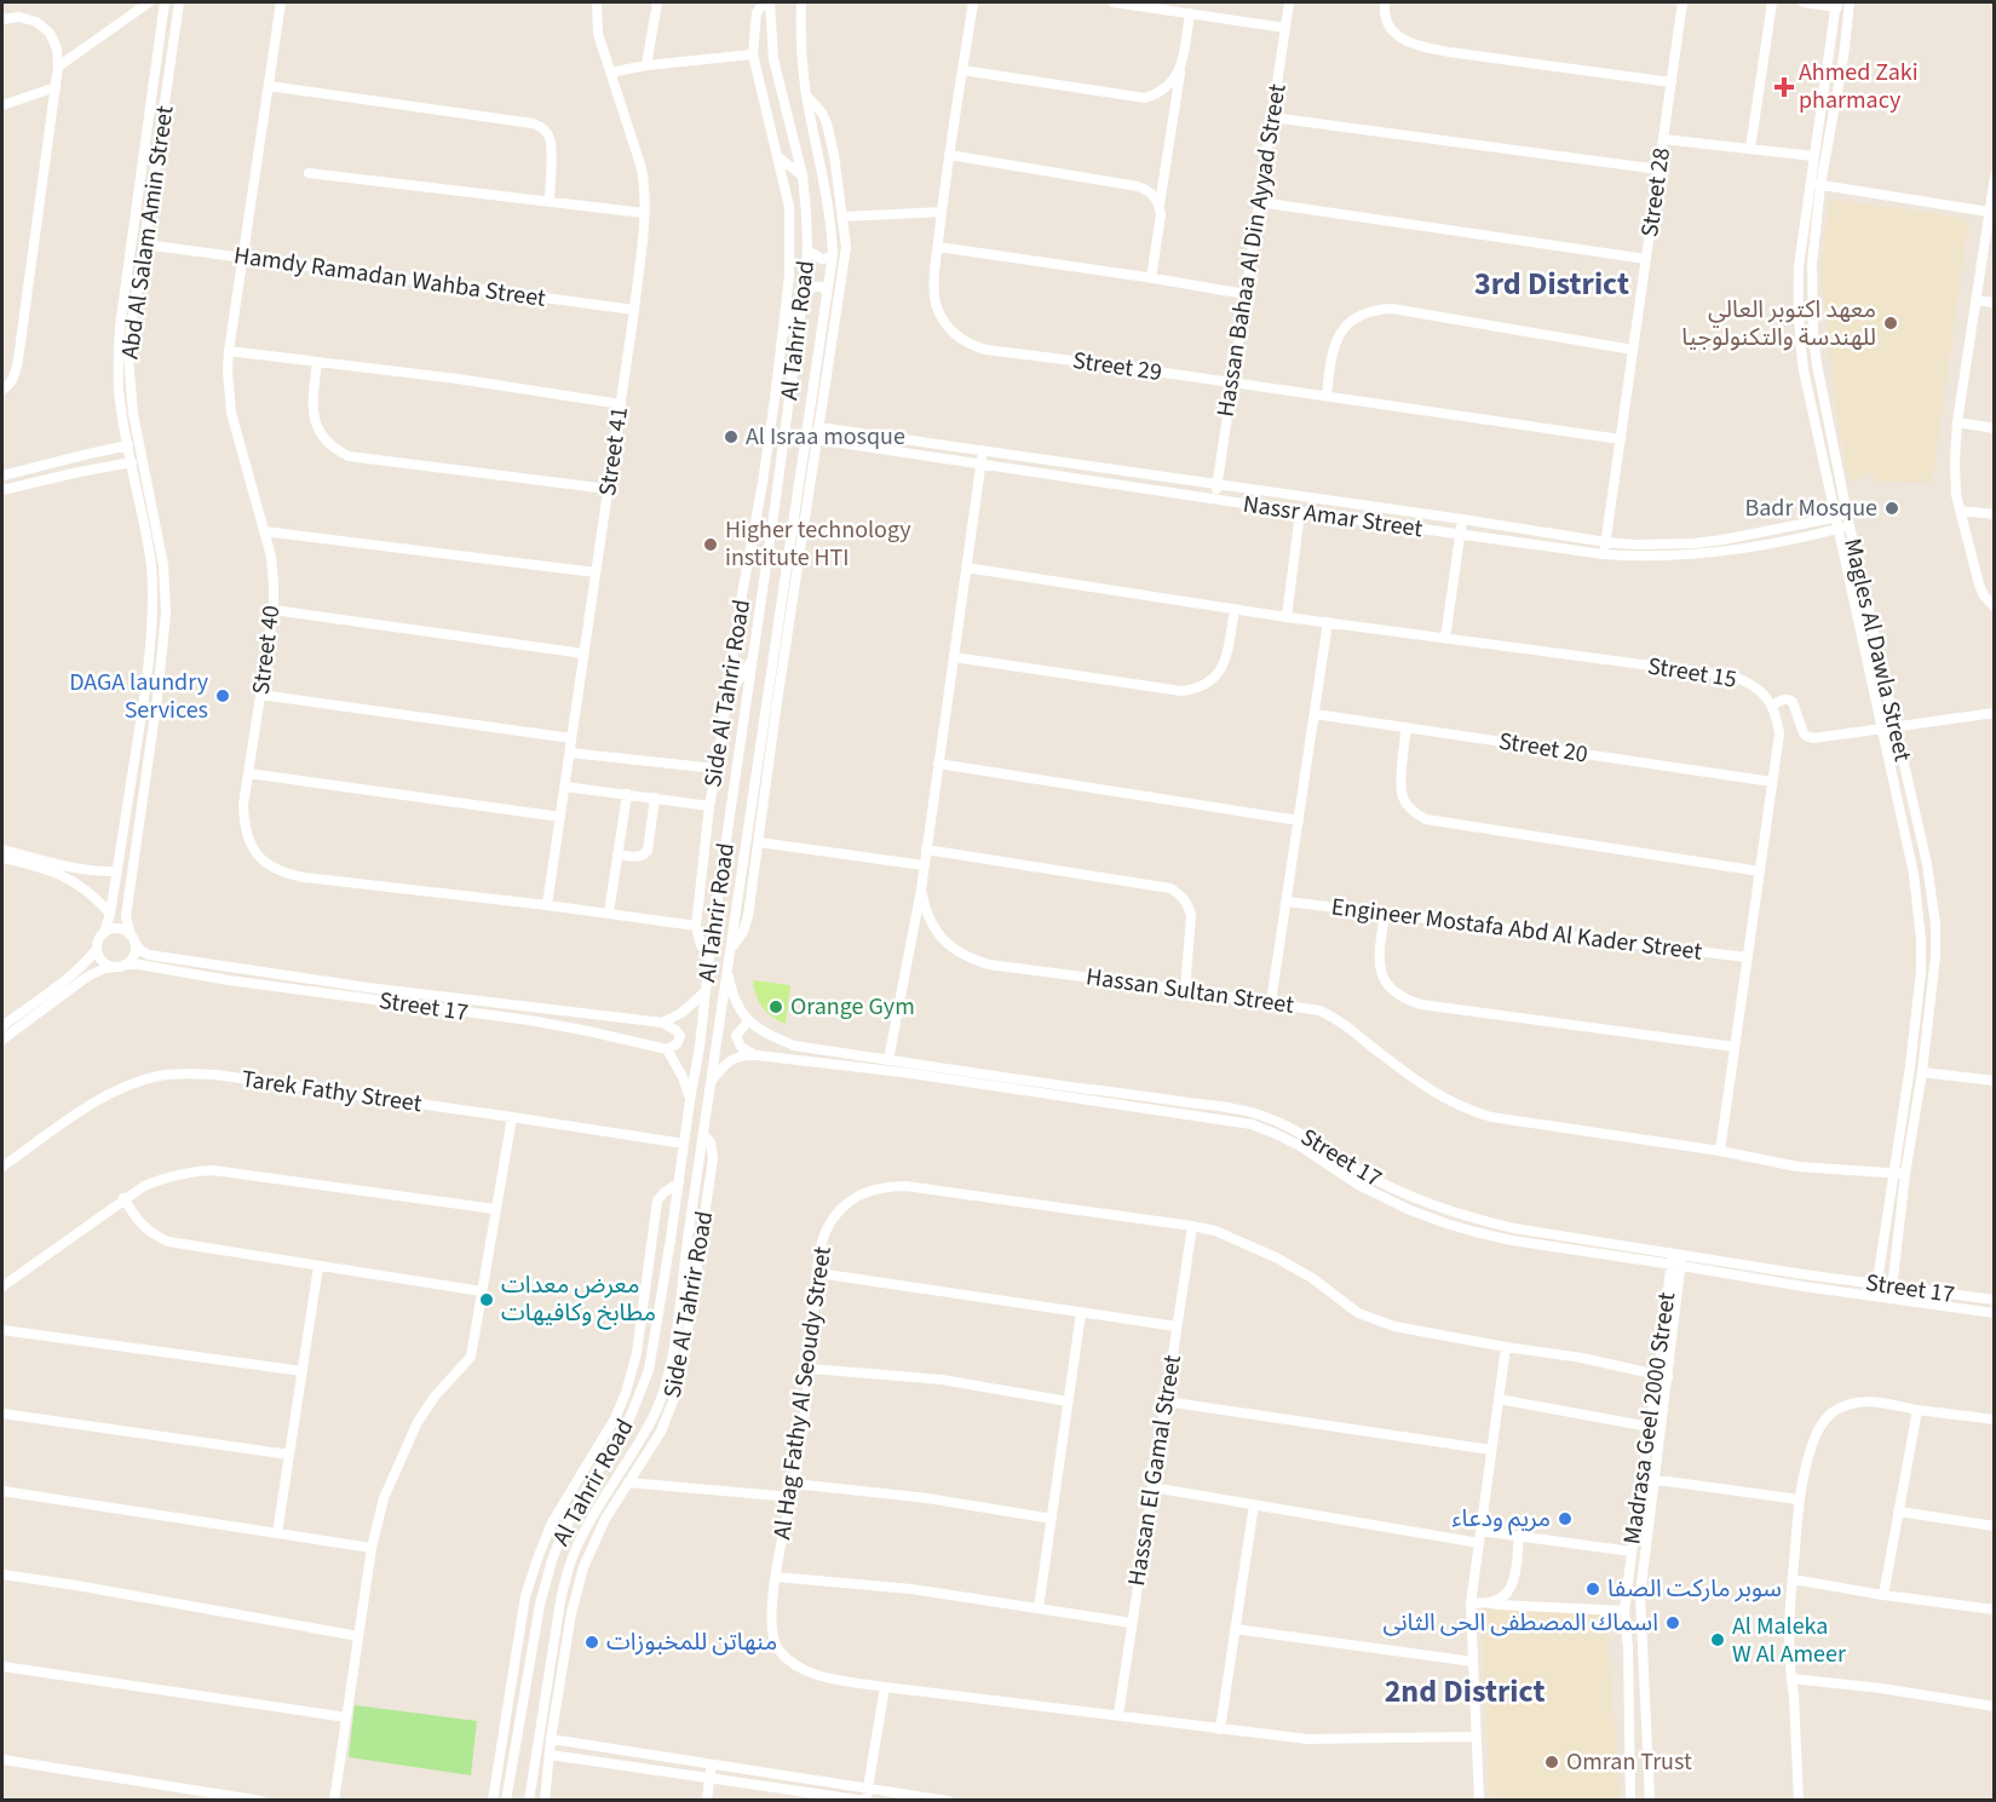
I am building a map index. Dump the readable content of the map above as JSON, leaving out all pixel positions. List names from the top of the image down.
{
  "streets": {
    "street": [
      "Street 28",
      "Abd Al Salam Amin Street",
      "Hassan Bahaa Al Din Ayyad Street",
      "Hamdy Ramadan Wahba Street",
      "Al Tahrir Road",
      "Street 29",
      "Street 41",
      "Nassr Amar Street",
      "Street 40",
      "Magles Al Dawla Street",
      "Street 15",
      "Side Al Tahrir Road",
      "Street 20",
      "Engineer Mostafa Abd Al Kader Street",
      "Hassan Sultan Street",
      "Street 17",
      "Tarek Fathy Street",
      "Al Hag Fathy Al Seoudy Street",
      "Madrasa Geel 2000 Street",
      "Hassan El Gamal Street"
    ]
  },
  "crossings": [
    ["Street 28", "Street 29"],
    ["Street 28", "Nassr Amar Street"],
    ["Abd Al Salam Amin Street", "Hamdy Ramadan Wahba Street"],
    ["Abd Al Salam Amin Street", "Street 17"],
    ["Hassan Bahaa Al Din Ayyad Street", "Street 29"],
    ["Hassan Bahaa Al Din Ayyad Street", "Nassr Amar Street"],
    ["Hamdy Ramadan Wahba Street", "Street 41"],
    ["Hamdy Ramadan Wahba Street", "Street 40"],
    ["Al Tahrir Road", "Side Al Tahrir Road"],
    ["Al Tahrir Road", "Street 17"],
    ["Al Tahrir Road", "Tarek Fathy Street"],
    ["Street 41", "Street 40"],
    ["Nassr Amar Street", "Magles Al Dawla Street"],
    ["Nassr Amar Street", "Hassan Sultan Street"],
    ["Street 40", "Side Al Tahrir Road"],
    ["Magles Al Dawla Street", "Hassan Sultan Street"],
    ["Magles Al Dawla Street", "Street 17"],
    ["Street 15", "Hassan Sultan Street"],
    ["Street 17", "Madrasa Geel 2000 Street"],
    ["Al Hag Fathy Al Seoudy Street", "Madrasa Geel 2000 Street"],
    ["Al Hag Fathy Al Seoudy Street", "Hassan El Gamal Street"]
  ],
  "districts": ["3rd District", "2nd District"],
  "places": {
    "health": ["Ahmed Zaki pharmacy"],
    "other": [
      "معهد اكتوبر العالي للهندسة والتكنولوجيا",
      "Al Israa mosque",
      "Badr Mosque",
      "Higher technology institute HTI",
      "DAGA laundry Services",
      "Orange Gym",
      "معرض معدات مطابخ وكافيهات",
      "مريم ودعاء",
      "سوبر ماركت الصفا",
      "اسماك المصطفى الحى الثانى",
      "Al Maleka W Al Ameer",
      "منهاتن للمخبوزات",
      "Omran Trust"
    ]
  }
}
